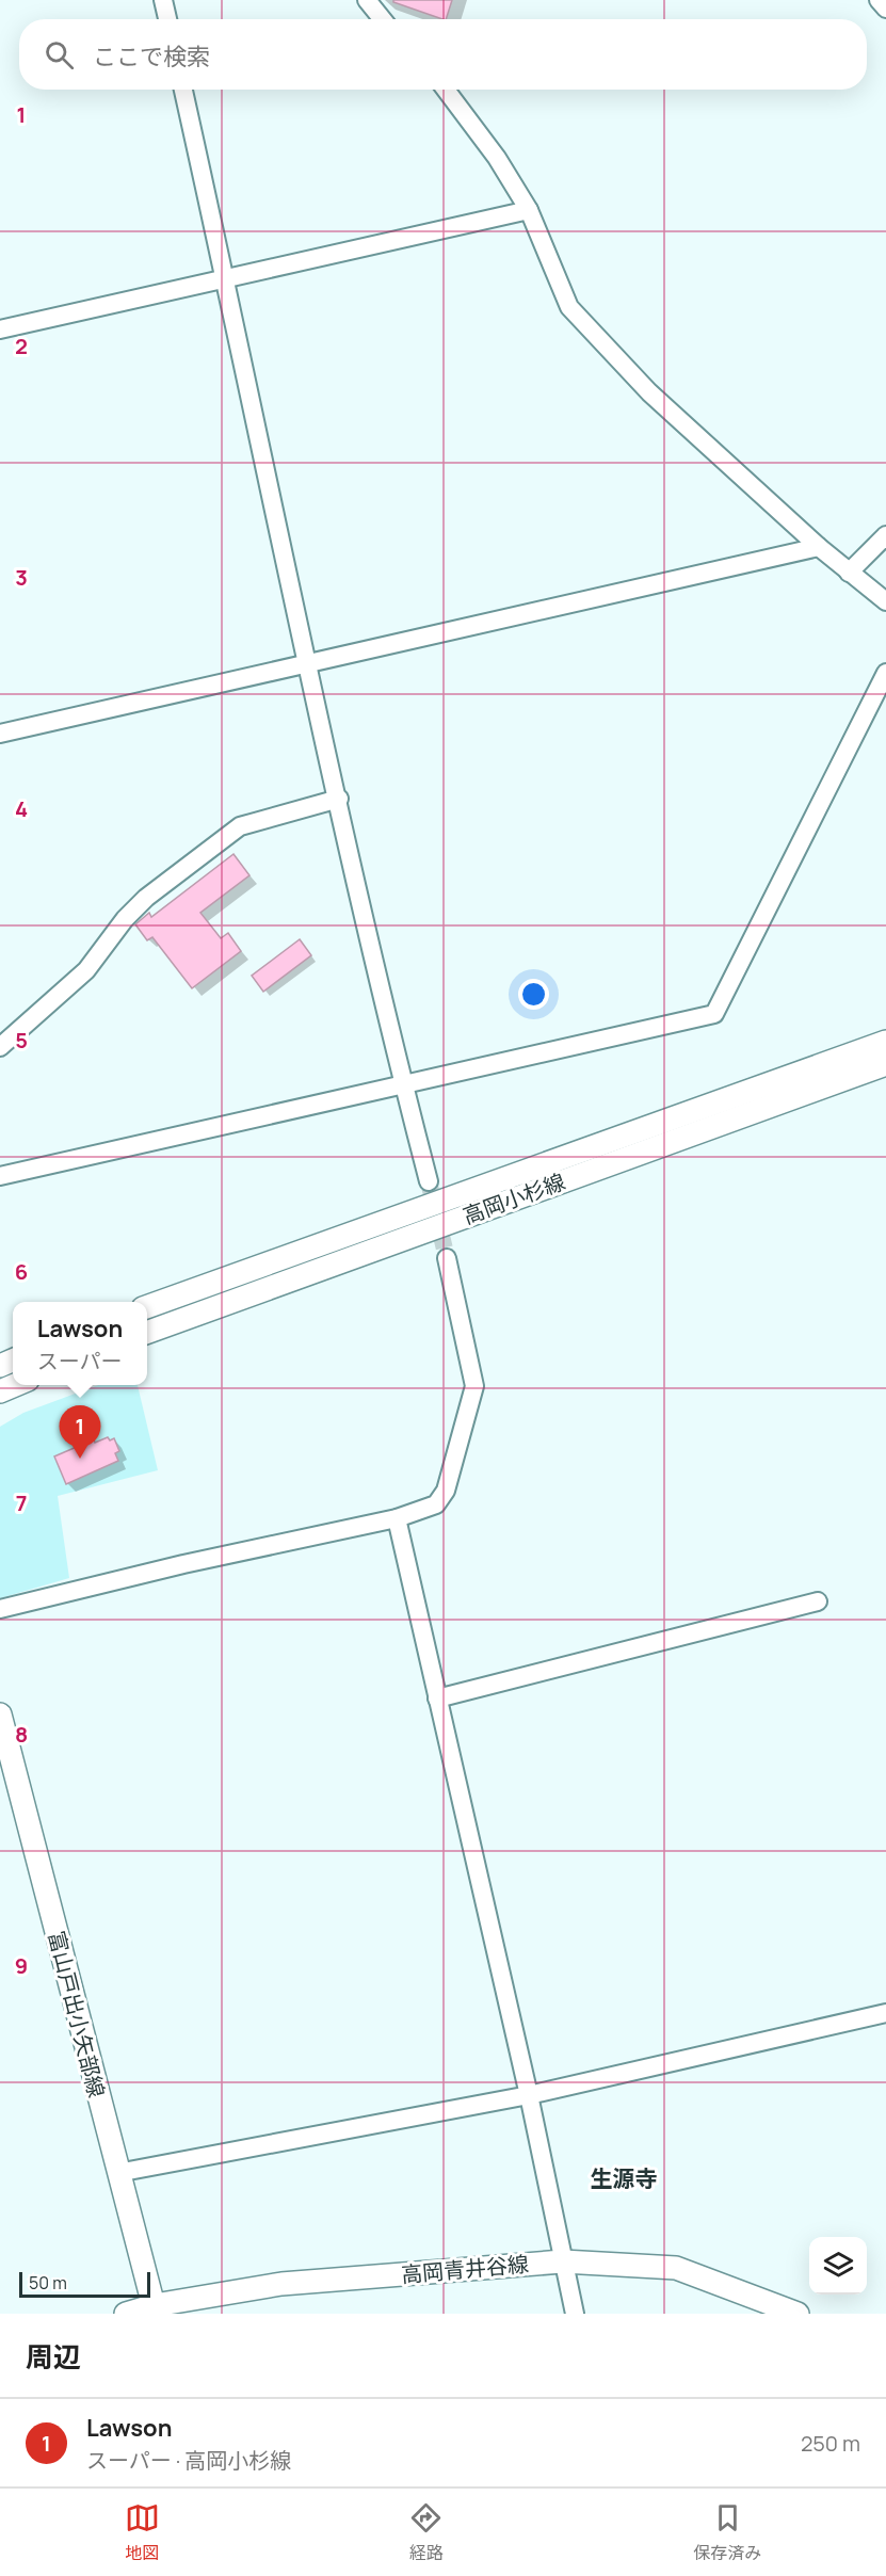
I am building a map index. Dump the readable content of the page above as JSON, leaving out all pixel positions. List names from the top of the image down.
{
  "streets": {
    "main road": ["高岡小杉線", "富山戸出小矢部線", "高岡青井谷線"]
  },
  "crossings": [
    ["富山戸出小矢部線", "高岡青井谷線"]
  ],
  "districts": ["生源寺"],
  "scale_bar": "50 m",
  "page": {
    "search": "ここで検索",
    "popup": ["Lawson", "スーパー"],
    "pins": "1",
    "scale": "50 m",
    "heading": "周辺",
    "list": [
      {
        "mark": "1",
        "name": "Lawson",
        "note": "スーパー · 高岡小杉線",
        "value": "250 m"
      }
    ],
    "nav": ["地図", "経路", "保存済み"]
  },
  "grid": {
    "rows": [
      "1",
      "2",
      "3",
      "4",
      "5",
      "6",
      "7",
      "8",
      "9"
    ]
  }
}
